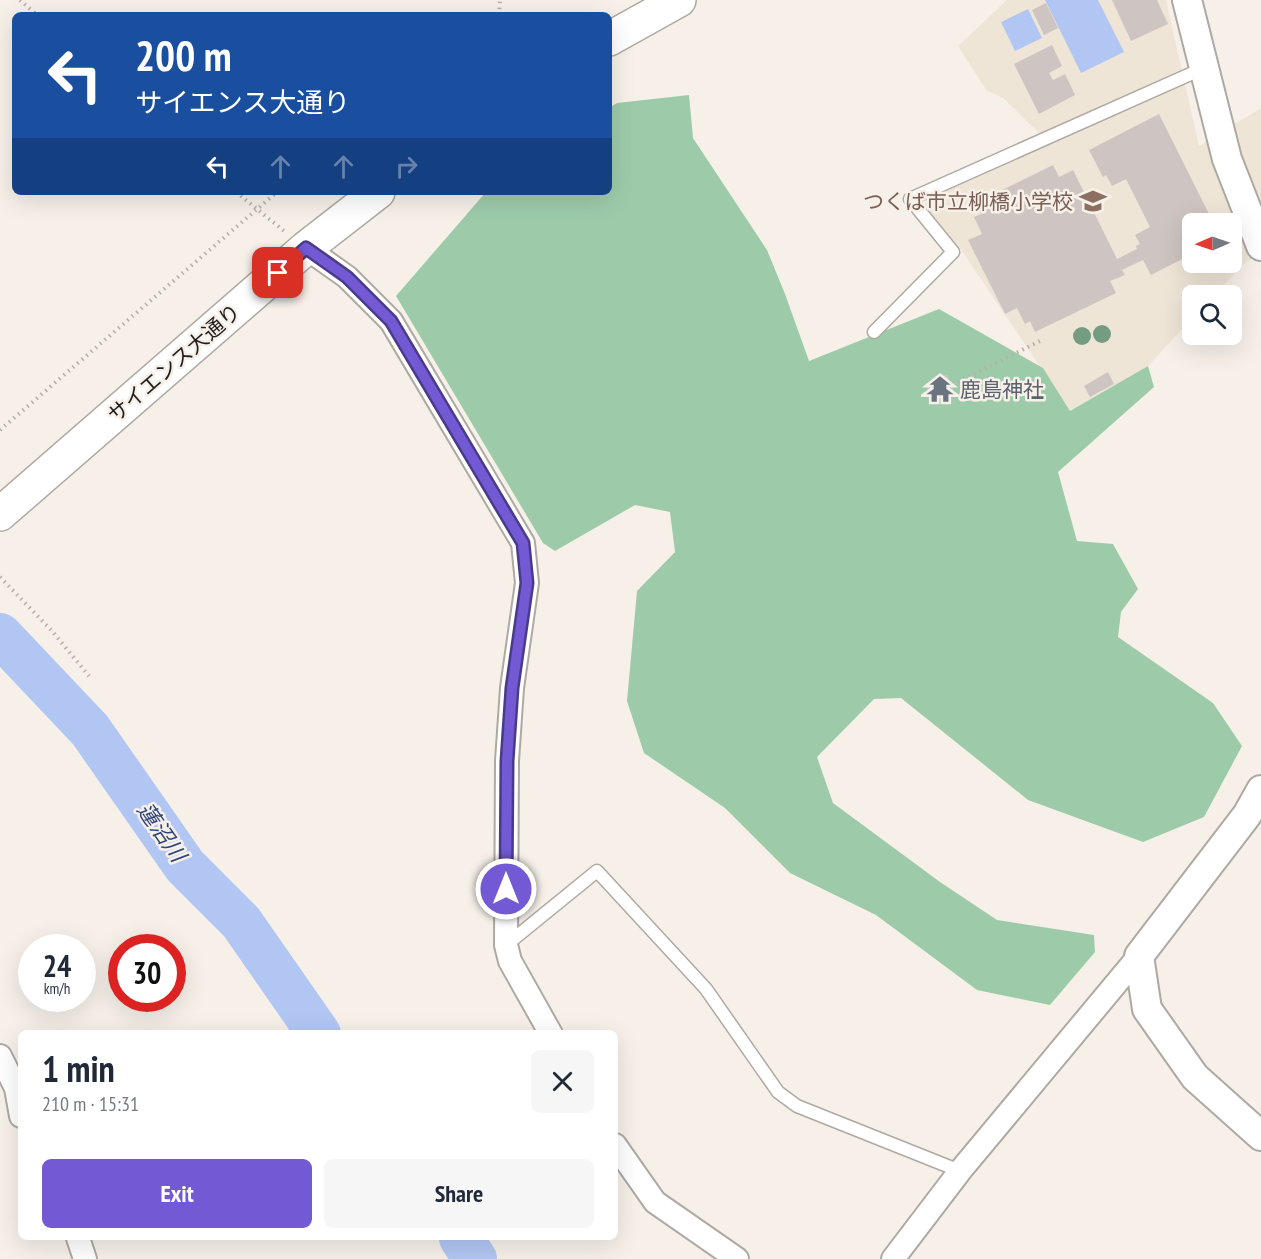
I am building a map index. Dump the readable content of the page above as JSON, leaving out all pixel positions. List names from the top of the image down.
{
  "streets": {
    "main road": ["サイエンス大通り"]
  },
  "water": ["蓮沼川"],
  "places": {
    "school or university": ["つくば市立柳橋小学校"],
    "temple": ["鹿島神社"]
  },
  "north": "left",
  "page": {
    "turn": ["200 m", "サイエンス大通り"],
    "speed": "24 km/h",
    "limit": "30",
    "heading": ["1 min", "210 m · 15:31"],
    "buttons": ["Exit", "Share"]
  }
}
